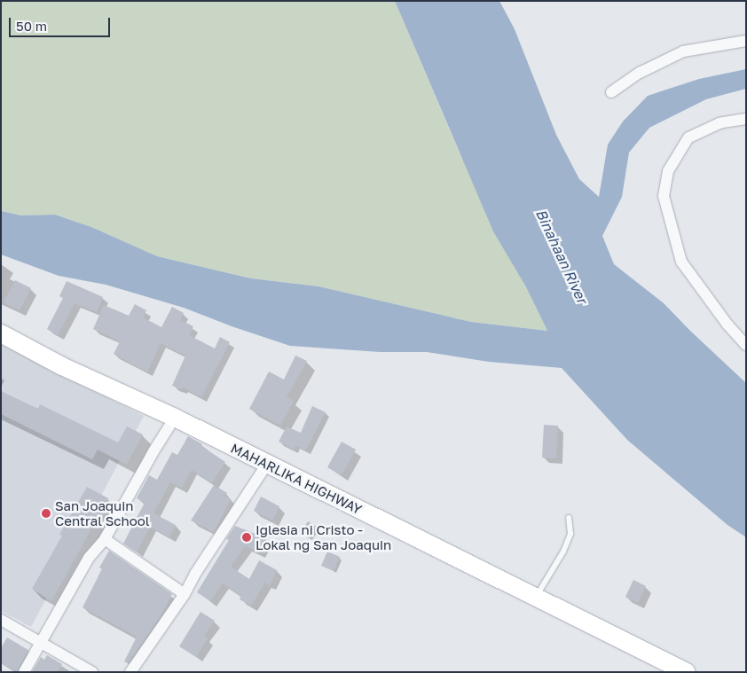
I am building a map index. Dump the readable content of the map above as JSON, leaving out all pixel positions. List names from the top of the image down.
{
  "streets": {
    "highway": ["MAHARLIKA HIGHWAY"]
  },
  "water": ["Binahaan River"],
  "places": ["San Joaquin Central School", "Iglesia ni Cristo - Lokal ng San Joaquin"],
  "scale_bar": "50 m"
}
